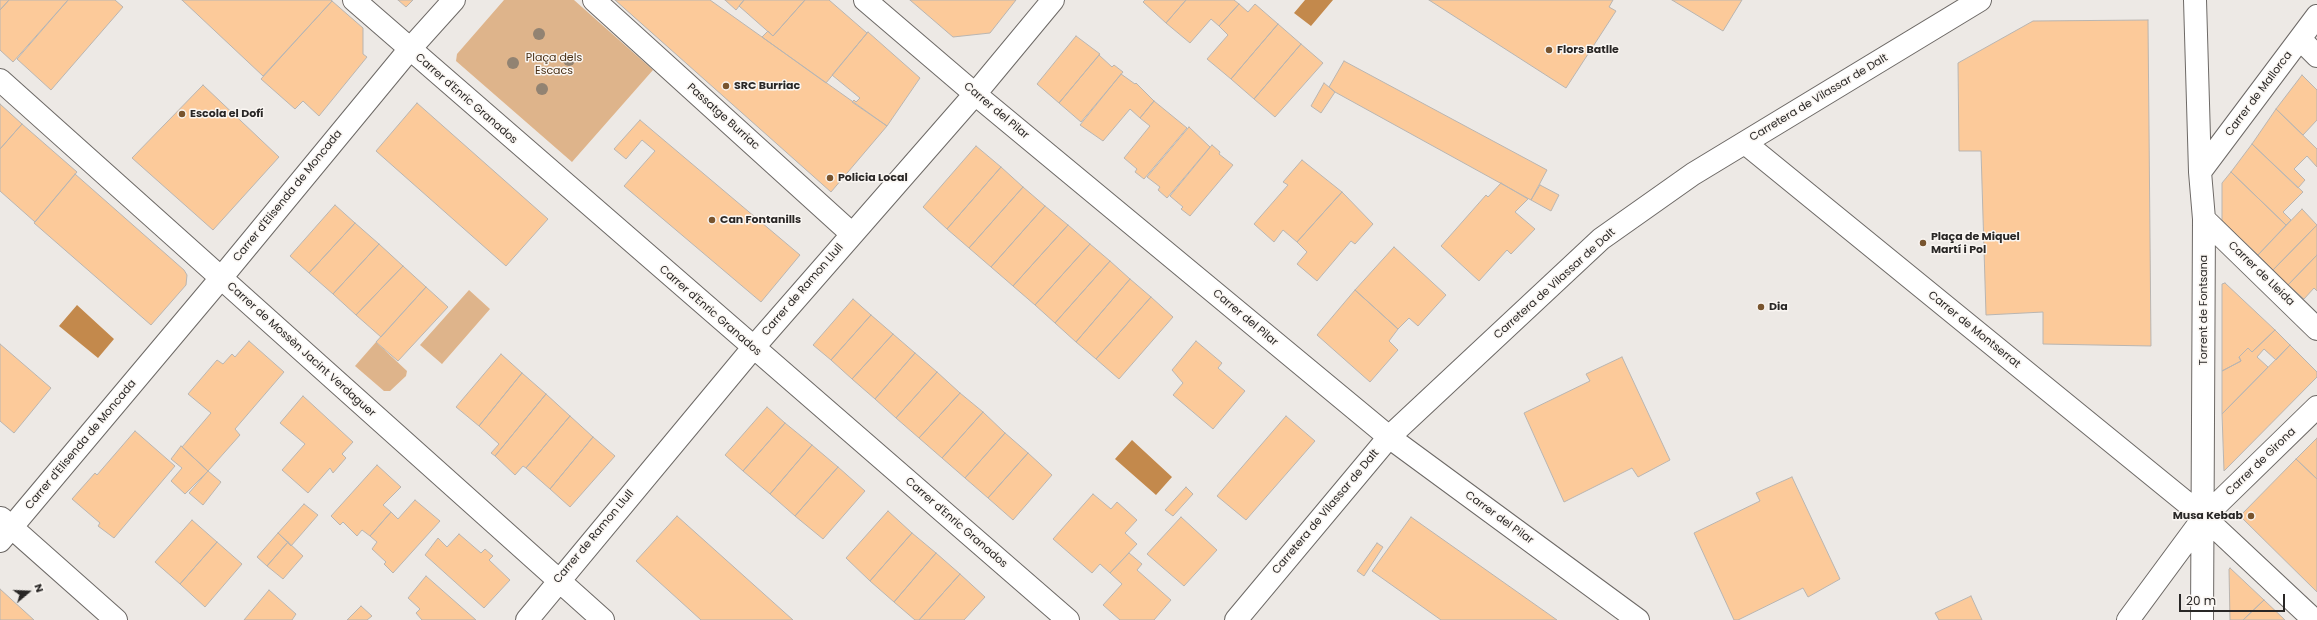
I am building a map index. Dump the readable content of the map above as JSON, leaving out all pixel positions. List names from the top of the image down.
{
  "streets": {
    "street": [
      "Carrer de Mallorca",
      "Carretera de Vilassar de Dalt",
      "Carrer d'Enric Granados",
      "Carrer del Pilar",
      "Passatge Burriac",
      "Carrer d'Elisenda de Moncada",
      "Carrer de Lleida",
      "Carrer de Ramon Llull",
      "Torrent de Fontsana",
      "Carrer de Montserrat",
      "Carrer de Mossèn Jacint Verdaguer",
      "Carrer de Girona"
    ]
  },
  "crossings": [
    ["Carrer de Mallorca", "Torrent de Fontsana"],
    ["Carretera de Vilassar de Dalt", "Carrer del Pilar"],
    ["Carretera de Vilassar de Dalt", "Carrer de Montserrat"],
    ["Carrer d'Enric Granados", "Carrer d'Elisenda de Moncada"],
    ["Carrer d'Enric Granados", "Carrer de Ramon Llull"],
    ["Carrer del Pilar", "Carrer de Ramon Llull"],
    ["Passatge Burriac", "Carrer de Ramon Llull"],
    ["Carrer d'Elisenda de Moncada", "Carrer de Mossèn Jacint Verdaguer"],
    ["Carrer de Lleida", "Torrent de Fontsana"],
    ["Carrer de Ramon Llull", "Carrer de Mossèn Jacint Verdaguer"],
    ["Torrent de Fontsana", "Carrer de Montserrat"],
    ["Torrent de Fontsana", "Carrer de Girona"],
    ["Carrer de Montserrat", "Carrer de Girona"]
  ],
  "parks": ["Plaça dels Escacs"],
  "places": [
    "Flors Batlle",
    "SRC Burriac",
    "Escola el Dofí",
    "Policia Local",
    "Can Fontanills",
    "Plaça de Miquel Martí i Pol",
    "Dia",
    "Musa Kebab"
  ],
  "scale_bar": "20 m",
  "north": "right"
}
